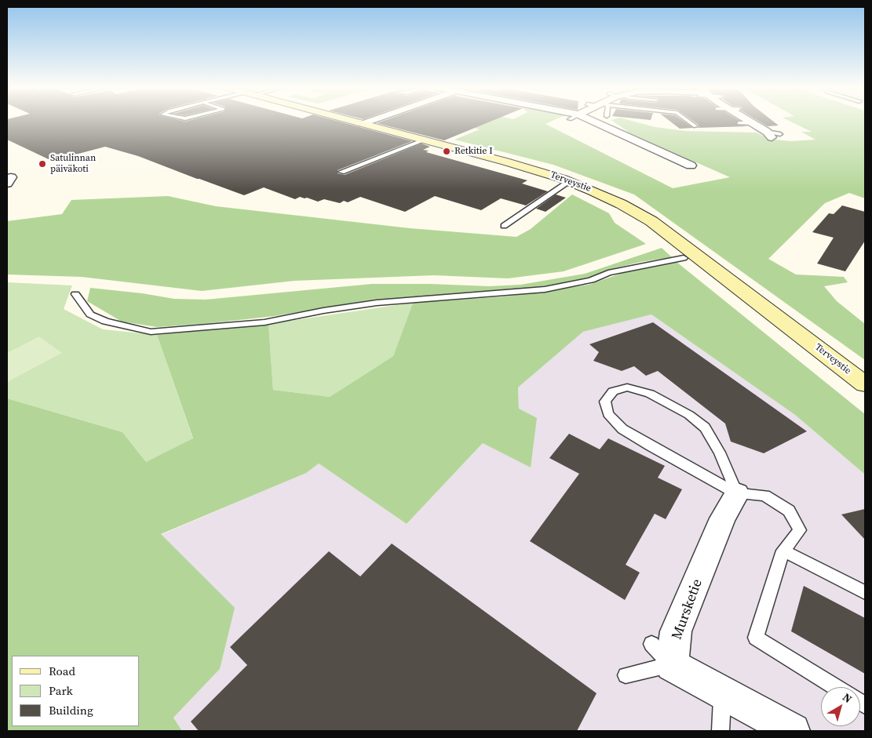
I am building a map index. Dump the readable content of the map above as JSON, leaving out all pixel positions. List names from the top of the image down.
{
  "streets": {
    "main road": ["Terveystie"],
    "street": ["Mursketie"]
  },
  "places": ["Retkitie I", "Satulinnan päiväkoti"],
  "legend": ["Road", "Park", "Building"],
  "north": "top right"
}
